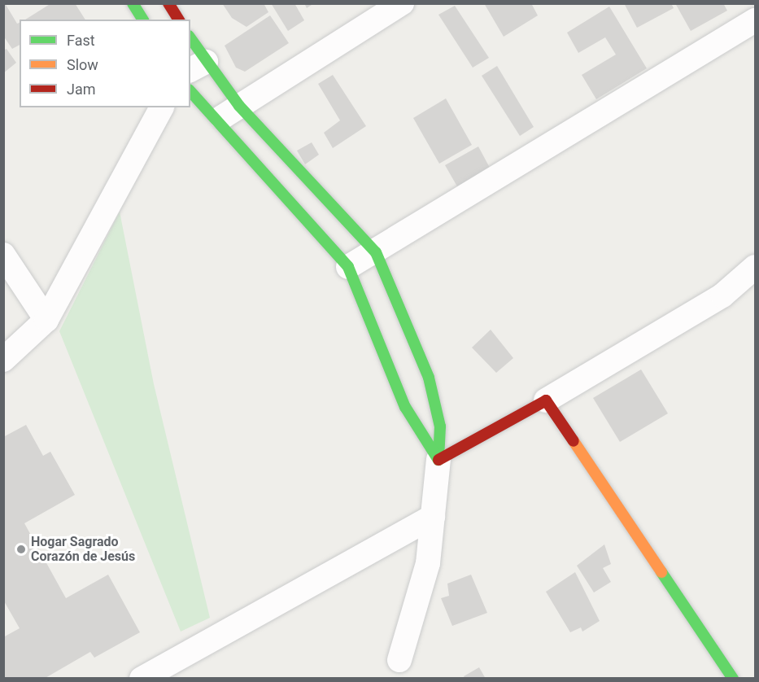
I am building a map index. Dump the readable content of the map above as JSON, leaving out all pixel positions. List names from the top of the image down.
{
  "places": ["Hogar Sagrado Corazón de Jesús"],
  "legend": ["Fast", "Slow", "Jam"]
}
